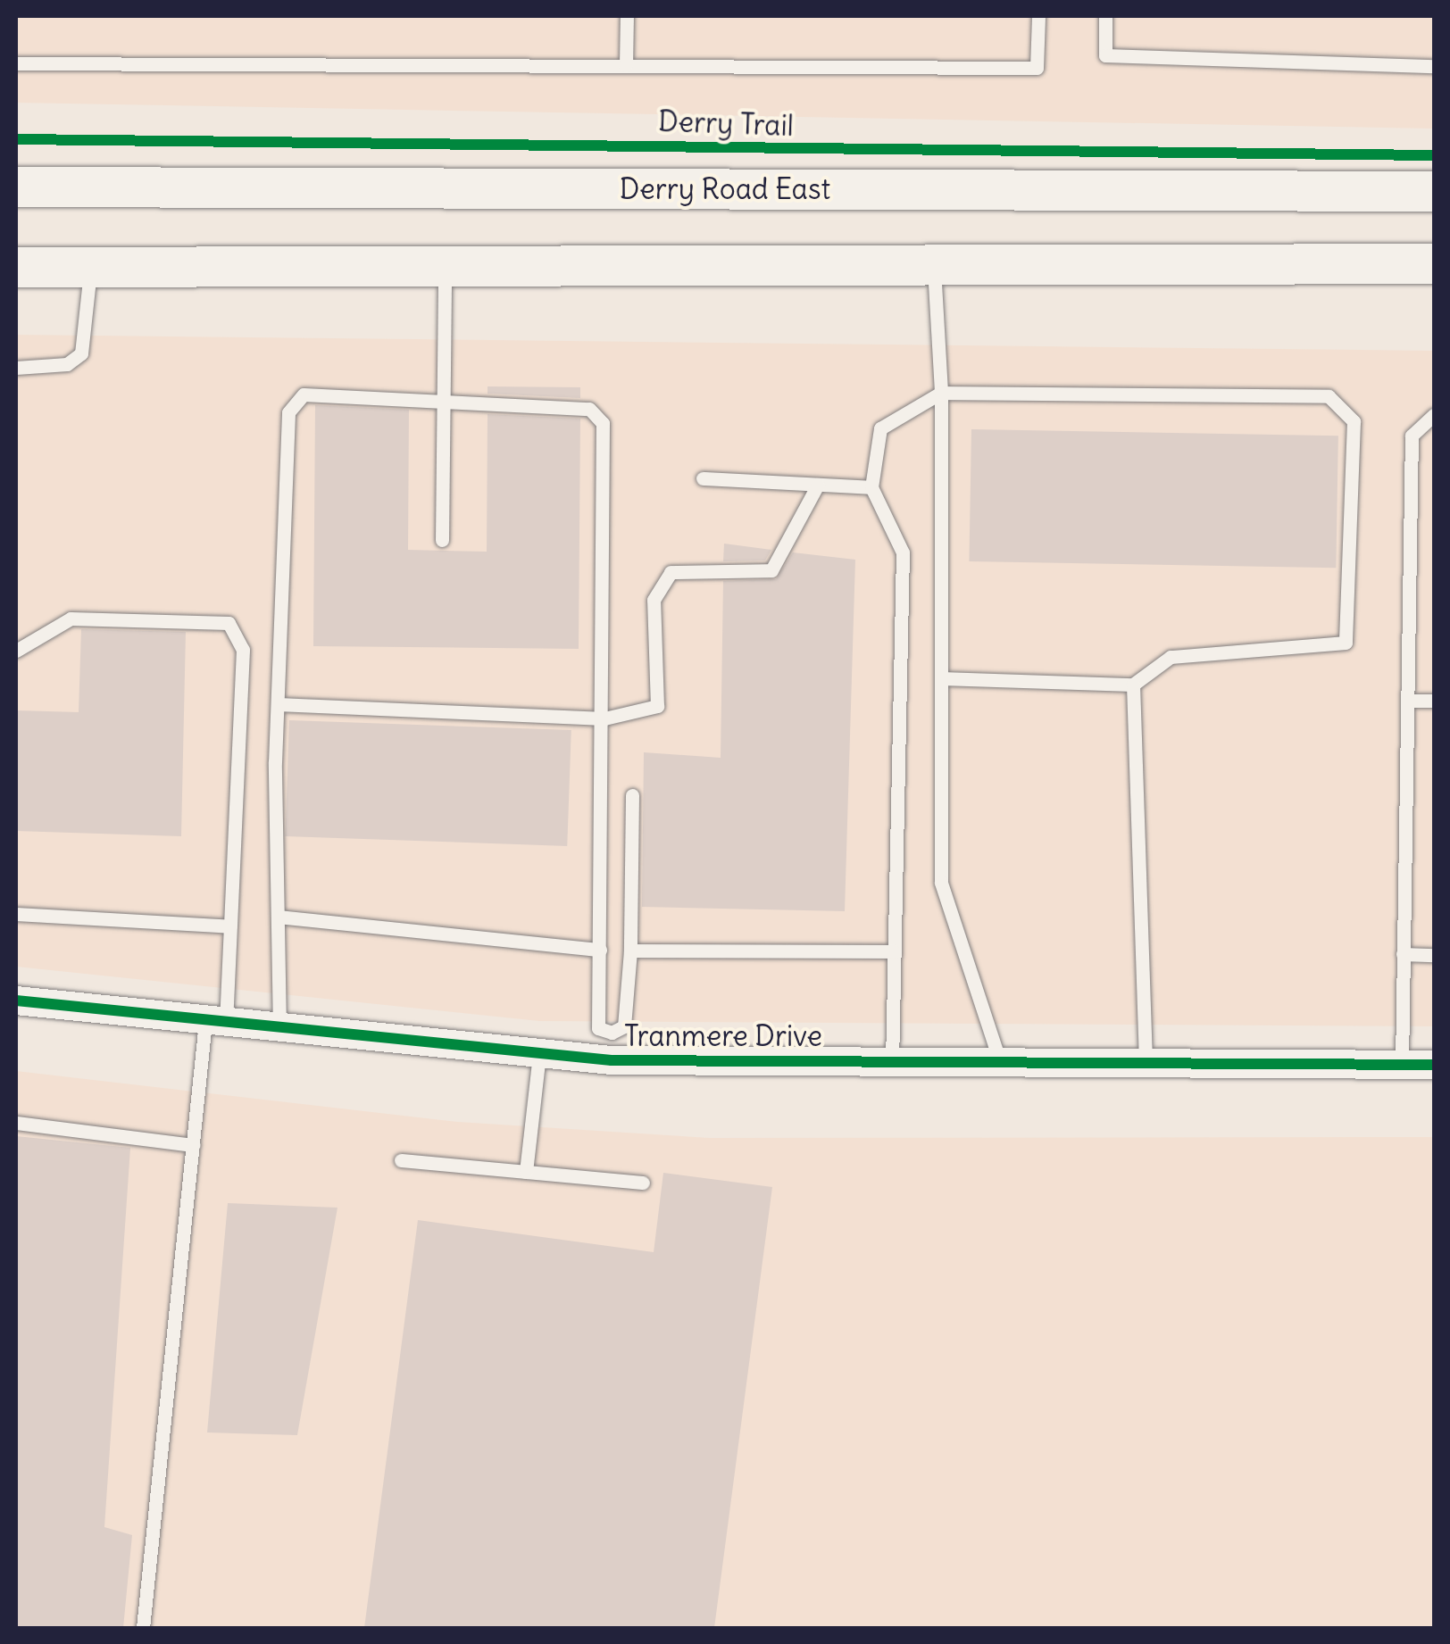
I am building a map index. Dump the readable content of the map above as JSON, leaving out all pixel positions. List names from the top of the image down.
{
  "streets": {
    "main road": ["Derry Road East"],
    "street": ["Tranmere Drive"],
    "cycle path": ["Derry Trail"]
  }
}
